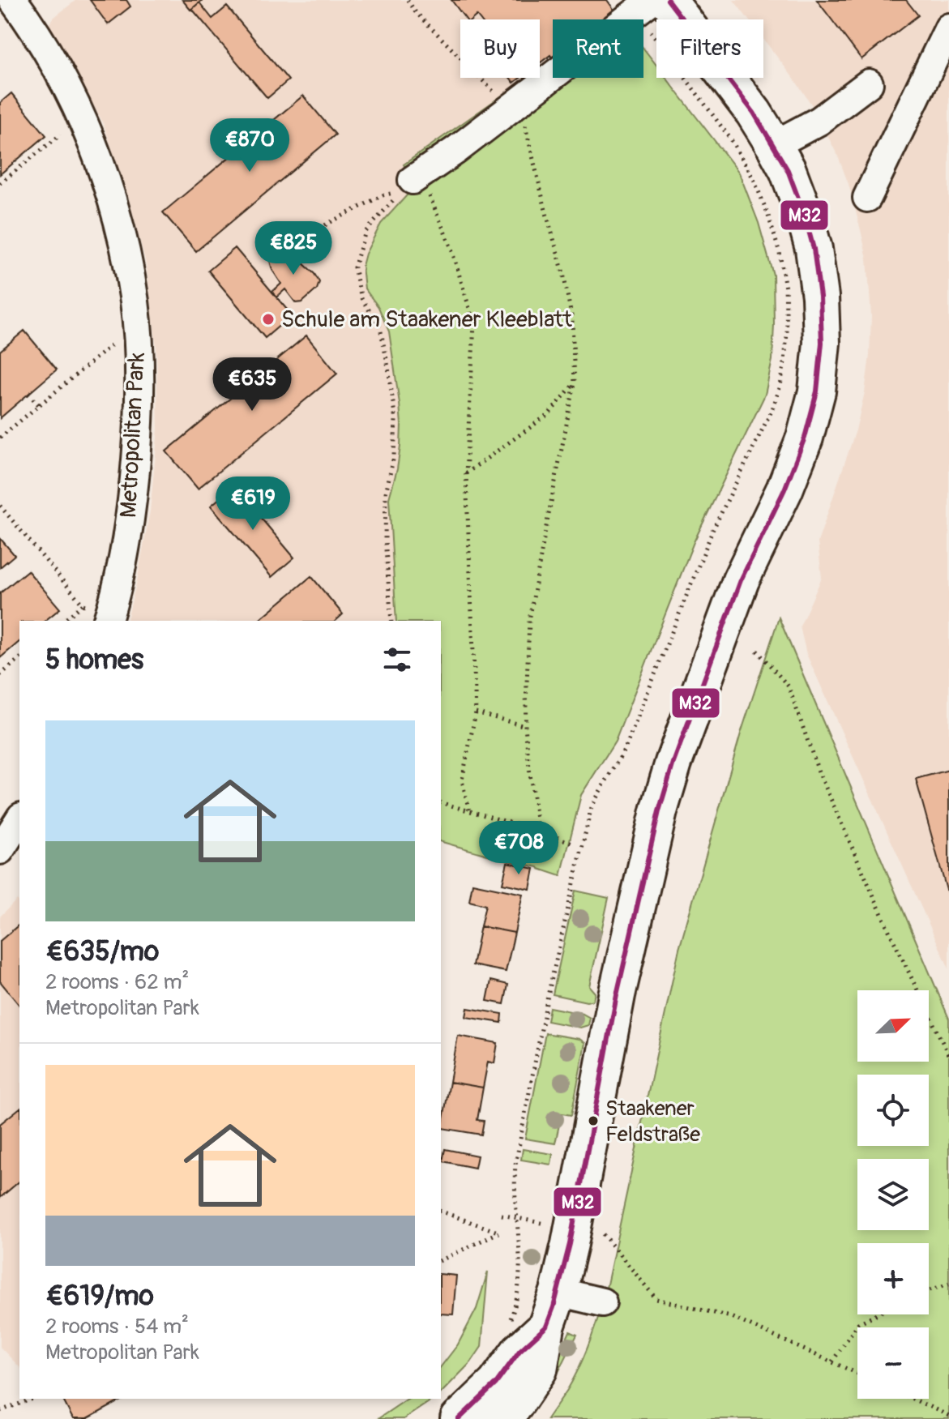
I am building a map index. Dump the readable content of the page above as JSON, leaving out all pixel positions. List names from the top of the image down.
{
  "streets": {
    "street": ["Metropolitan Park"]
  },
  "places": ["Schule am Staakener Kleeblatt", "Staakener Feldstraße"],
  "lines": ["transit line M32"],
  "north": "top right",
  "page": {
    "chip": ["Buy", "Rent", "Filters"],
    "price": [
      "€870",
      "€825",
      "€635",
      "€619",
      "€708"
    ],
    "heading": "5 homes",
    "list": [
      {
        "name": "€635/mo",
        "note": "2 rooms · 62 m² · Metropolitan Park"
      },
      {
        "name": "€619/mo",
        "note": "2 rooms · 54 m² · Metropolitan Park"
      }
    ],
    "map_buttons": ["+", "−"]
  }
}
